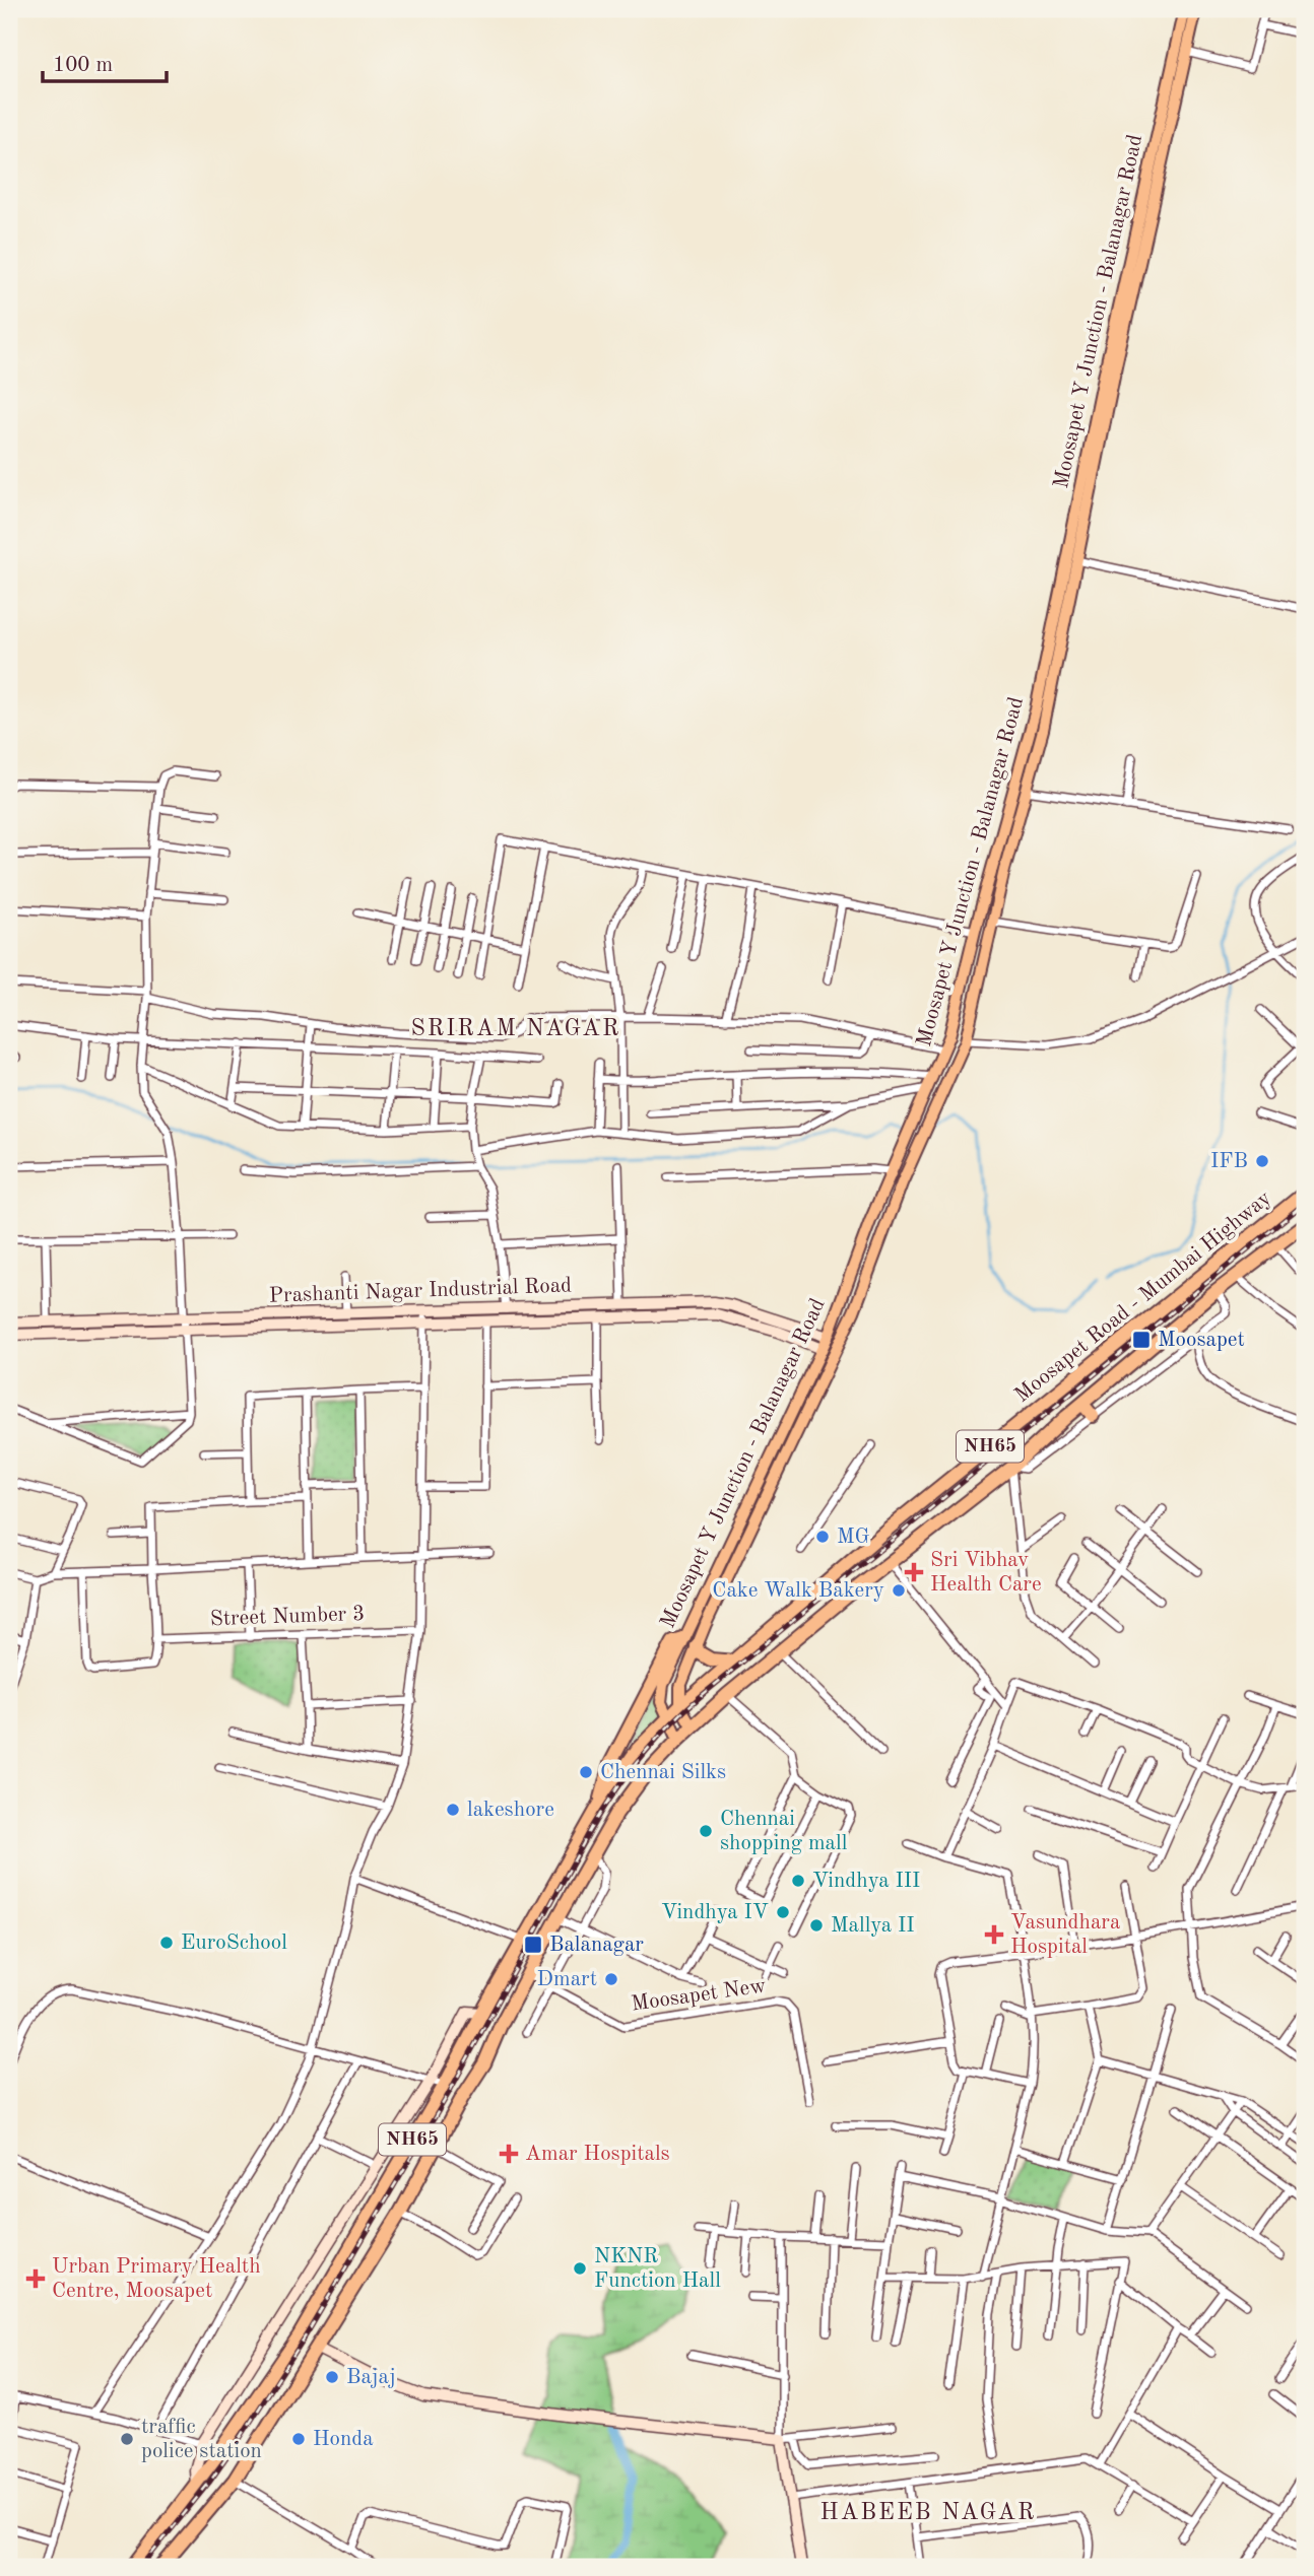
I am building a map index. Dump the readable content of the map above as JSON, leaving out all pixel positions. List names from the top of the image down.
{
  "streets": {
    "highway": ["Moosapet Road - Mumbai Highway", "NH65"],
    "main road": ["Moosapet Y Junction - Balanagar Road"],
    "street": ["Prashanti Nagar Industrial Road", "Street Number 3", "Moosapet New"]
  },
  "crossings": [
    ["Moosapet Y Junction - Balanagar Road", "Prashanti Nagar Industrial Road"],
    ["Moosapet Y Junction - Balanagar Road", "NH65"],
    ["Moosapet Road - Mumbai Highway", "NH65"],
    ["NH65", "Moosapet New"]
  ],
  "districts": ["SRIRAM NAGAR", "HABEEB NAGAR"],
  "places": {
    "other": [
      "IFB",
      "MG",
      "Cake Walk Bakery",
      "Chennai Silks",
      "lakeshore",
      "Chennai shopping mall",
      "Vindhya III",
      "Vindhya IV",
      "Mallya II",
      "EuroSchool",
      "Dmart",
      "NKNR Function Hall",
      "Bajaj",
      "traffic police station",
      "Honda"
    ],
    "transit": ["Moosapet", "Balanagar"],
    "health": [
      "Sri Vibhav Health Care",
      "Vasundhara Hospital",
      "Amar Hospitals",
      "Urban Primary Health Centre, Moosapet"
    ]
  },
  "scale_bar": "100 m"
}
